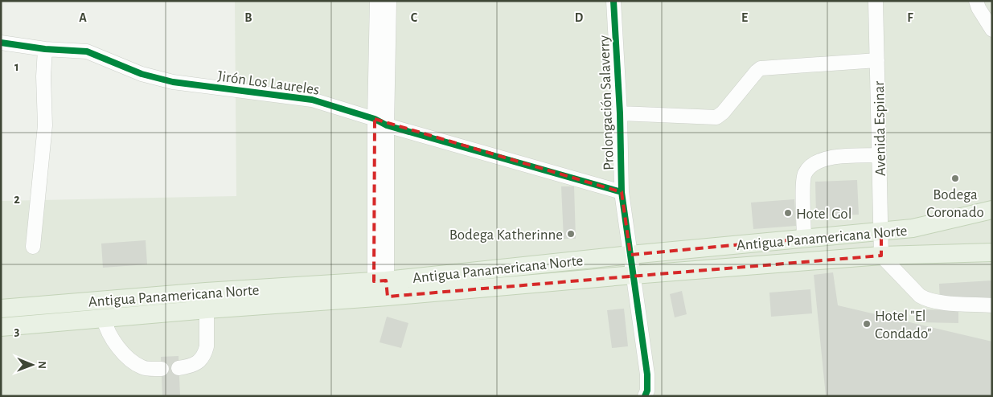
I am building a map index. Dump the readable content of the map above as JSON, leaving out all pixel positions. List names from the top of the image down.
{
  "streets": {
    "main road": ["Antigua Panamericana Norte"],
    "street": ["Jirón Los Laureles", "Prolongación Salaverry", "Avenida Espinar"]
  },
  "crossings": [
    ["Jirón Los Laureles", "Prolongación Salaverry"],
    ["Prolongación Salaverry", "Antigua Panamericana Norte"],
    ["Avenida Espinar", "Antigua Panamericana Norte"]
  ],
  "places": [
    "Bodega Coronado",
    "Hotel Gol",
    "Bodega Katherinne",
    "Hotel \"El Condado\""
  ],
  "north": "right",
  "grid": {
    "columns": [
      "A",
      "B",
      "C",
      "D",
      "E",
      "F"
    ],
    "rows": ["1", "2", "3"]
  }
}
